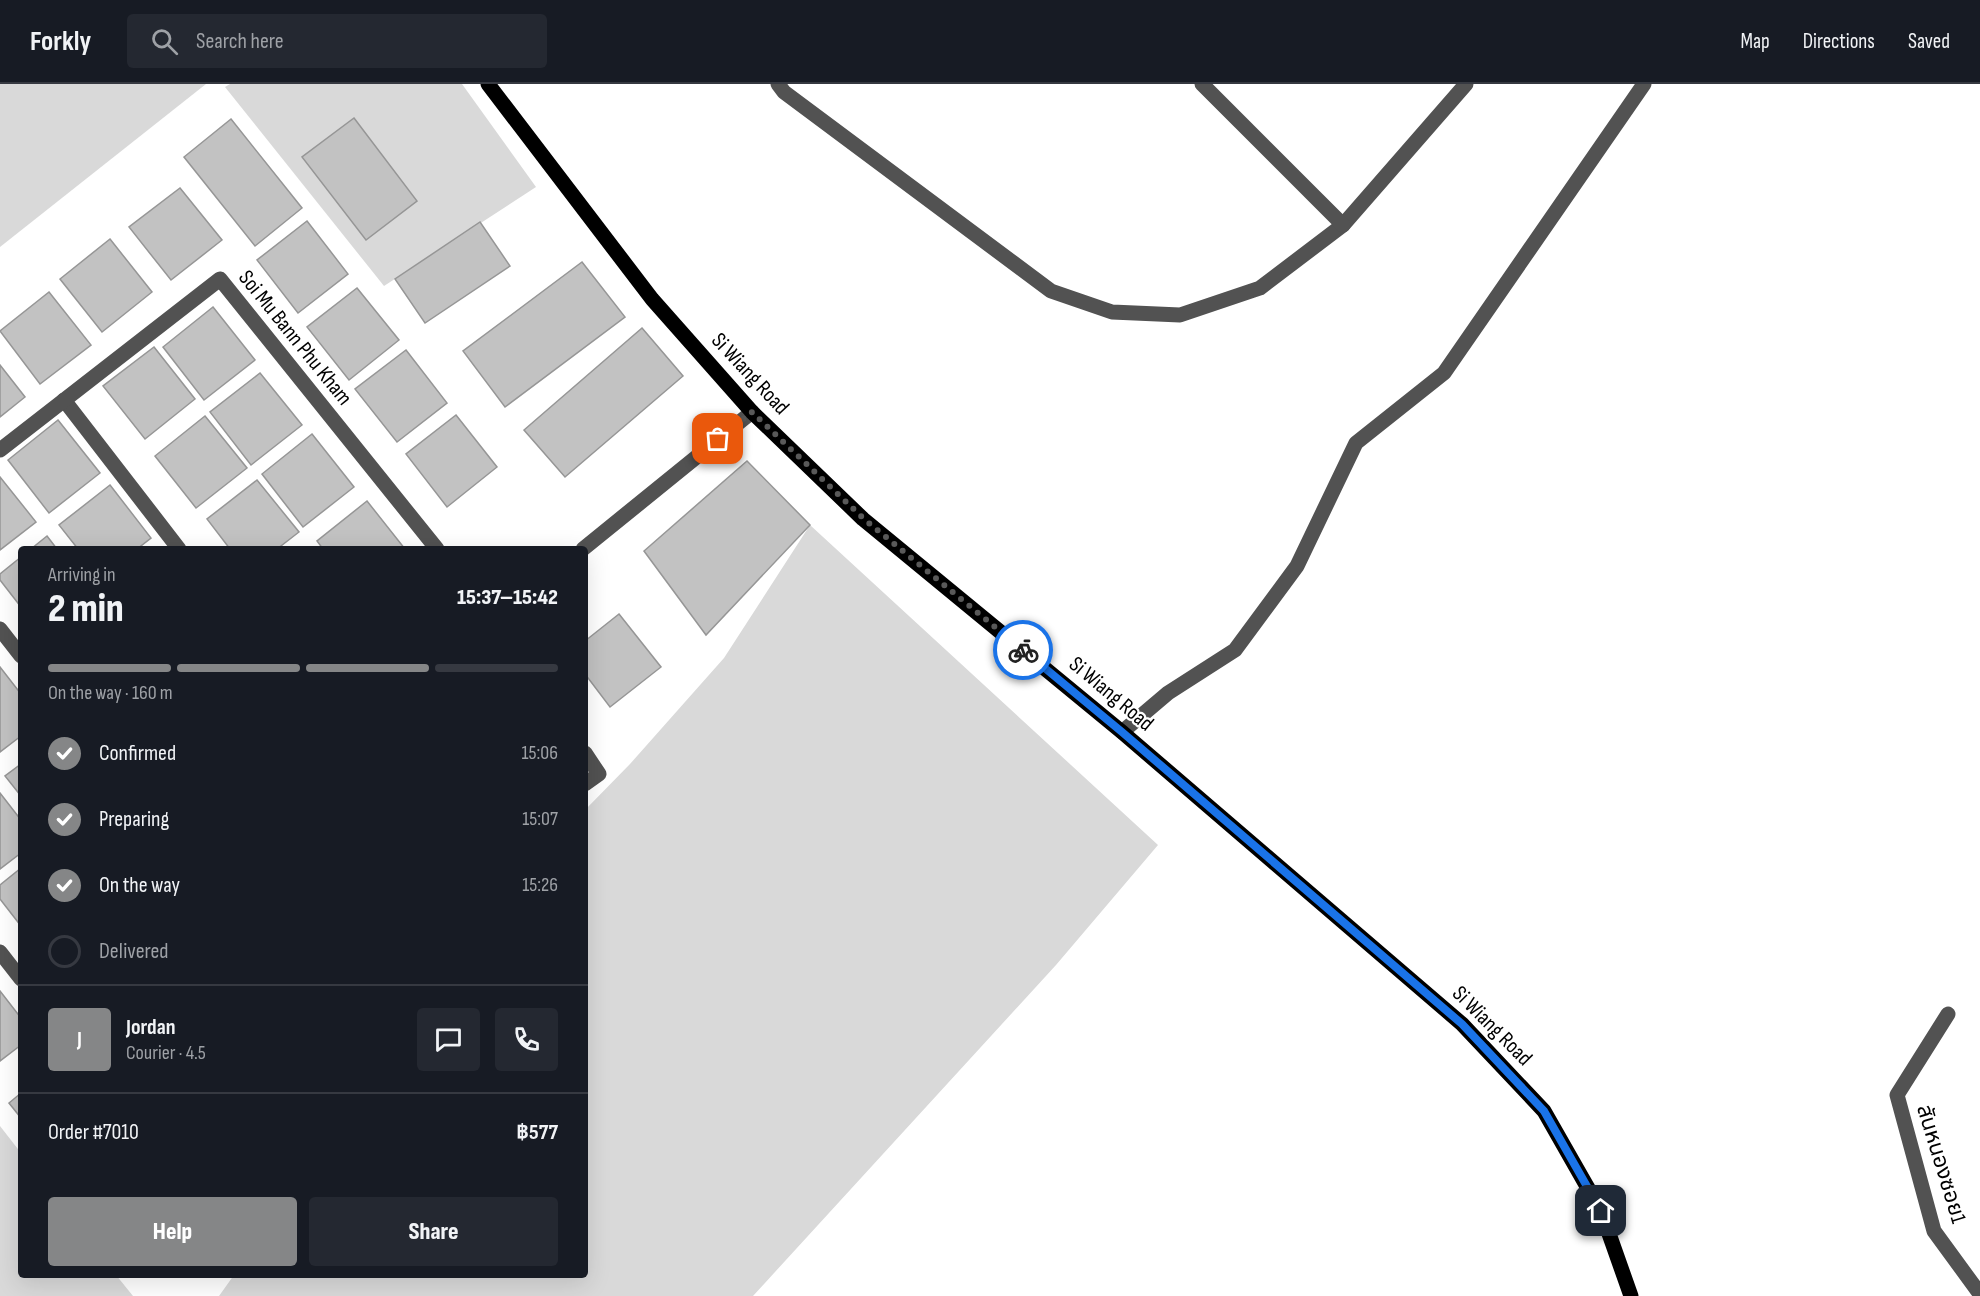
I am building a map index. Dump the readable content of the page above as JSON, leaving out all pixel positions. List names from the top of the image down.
{
  "streets": {
    "main road": ["Si Wiang Road"],
    "street": ["Soi Mu Bann Phu Kham", "สันหนองซอย1"]
  },
  "page": {
    "header": "Forkly",
    "search": "Search here",
    "nav": ["Map", "Directions", "Saved"],
    "heading": ["2 min", "Arriving in", "15:37–15:42"],
    "panel": [
      "Jordan",
      "Courier · 4.5",
      "Order #7010",
      "฿577"
    ],
    "bar": "On the way · 160 m",
    "list": [
      ["Confirmed", "15:06"],
      ["Preparing", "15:07"],
      ["On the way", "15:26"],
      "Delivered"
    ],
    "round": "J",
    "buttons": ["Help", "Share"]
  }
}
